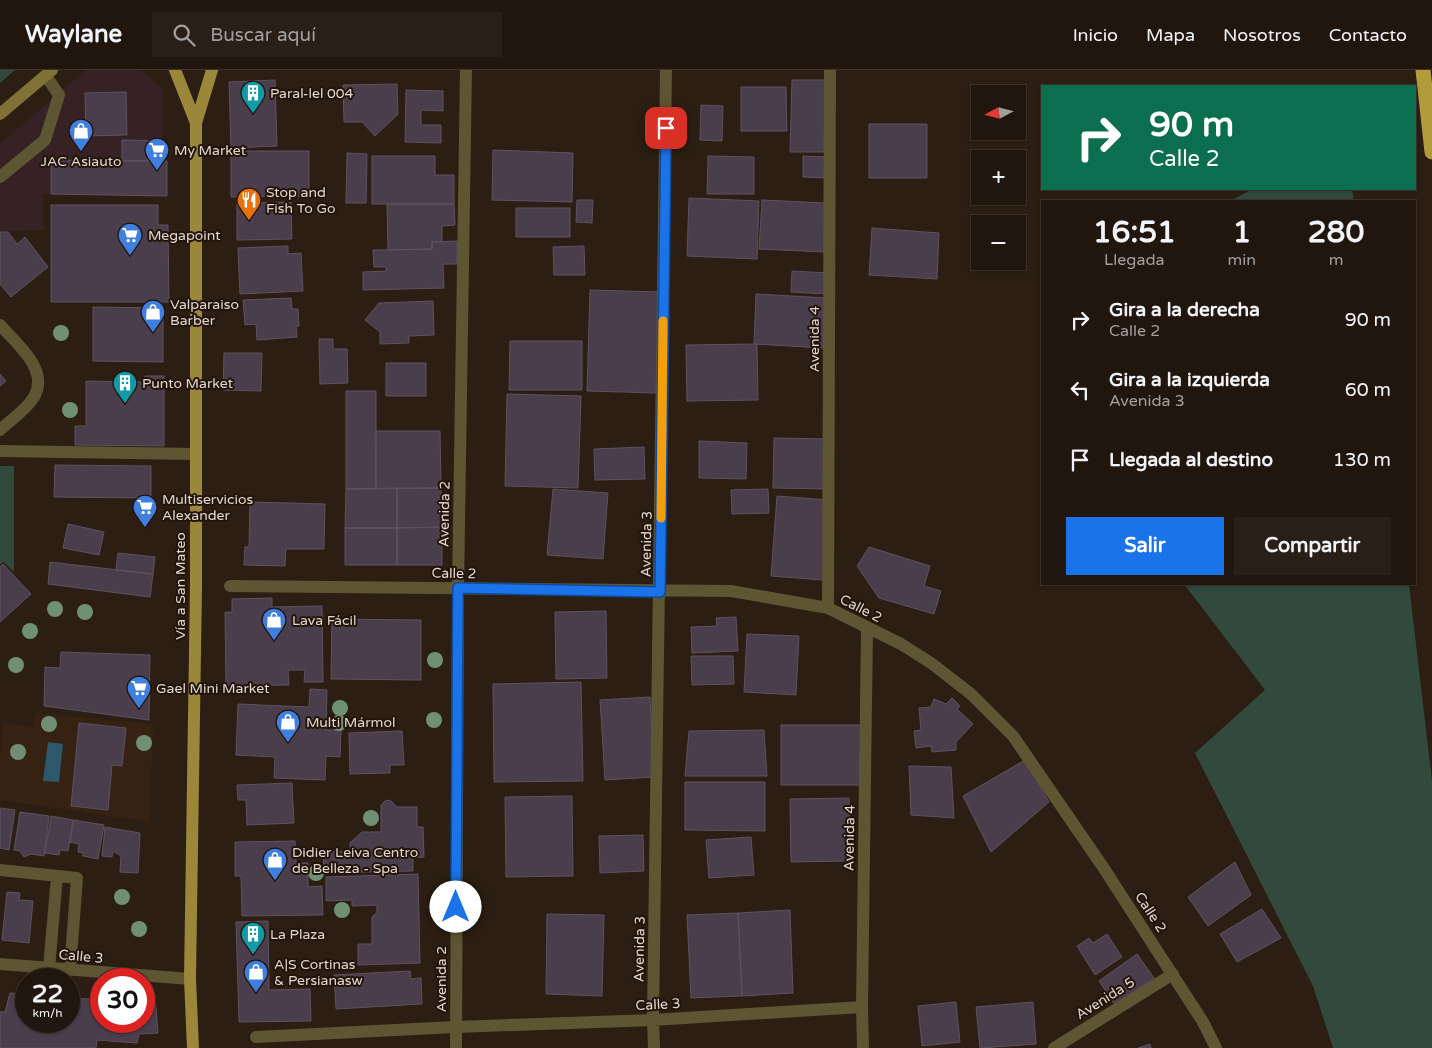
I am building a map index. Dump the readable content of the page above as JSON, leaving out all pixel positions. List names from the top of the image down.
{
  "streets": {
    "main road": ["Vía a San Mateo"],
    "street": [
      "Avenida 4",
      "Avenida 2",
      "Avenida 3",
      "Calle 2",
      "Calle 3",
      "Avenida 5"
    ]
  },
  "crossings": [
    ["Avenida 4", "Calle 2"],
    ["Avenida 4", "Calle 3"],
    ["Avenida 2", "Calle 2"],
    ["Avenida 2", "Calle 3"],
    ["Avenida 3", "Calle 2"],
    ["Avenida 3", "Calle 3"],
    ["Calle 2", "Avenida 5"],
    ["Vía a San Mateo", "Calle 3"]
  ],
  "places": {
    "building": ["Paral-lel 004", "Punto Market", "La Plaza"],
    "shop": [
      "JAC Asiauto",
      "Valparaiso Barber",
      "Lava Fácil",
      "Multi Mármol",
      "Didier Leiva Centro de Belleza - Spa",
      "A|S Cortinas & Persianasw"
    ],
    "supermarket": [
      "My Market",
      "Megapoint",
      "Multiservicios Alexander",
      "Gael Mini Market"
    ],
    "restaurant": ["Stop and Fish To Go"]
  },
  "north": "left",
  "page": {
    "header": "Waylane",
    "search": "Buscar aquí",
    "nav": [
      "Inicio",
      "Mapa",
      "Nosotros",
      "Contacto"
    ],
    "map_buttons": ["+", "−"],
    "turn": ["90 m", "Calle 2"],
    "eta": [
      "16:51",
      "Llegada",
      "1",
      "min",
      "280",
      "m"
    ],
    "list": [
      {
        "name": "Gira a la derecha",
        "note": "Calle 2",
        "value": "90 m"
      },
      {
        "name": "Gira a la izquierda",
        "note": "Avenida 3",
        "value": "60 m"
      },
      {
        "name": "Llegada al destino",
        "value": "130 m"
      }
    ],
    "buttons": ["Salir", "Compartir"],
    "speed": "22 km/h",
    "limit": "30"
  }
}
